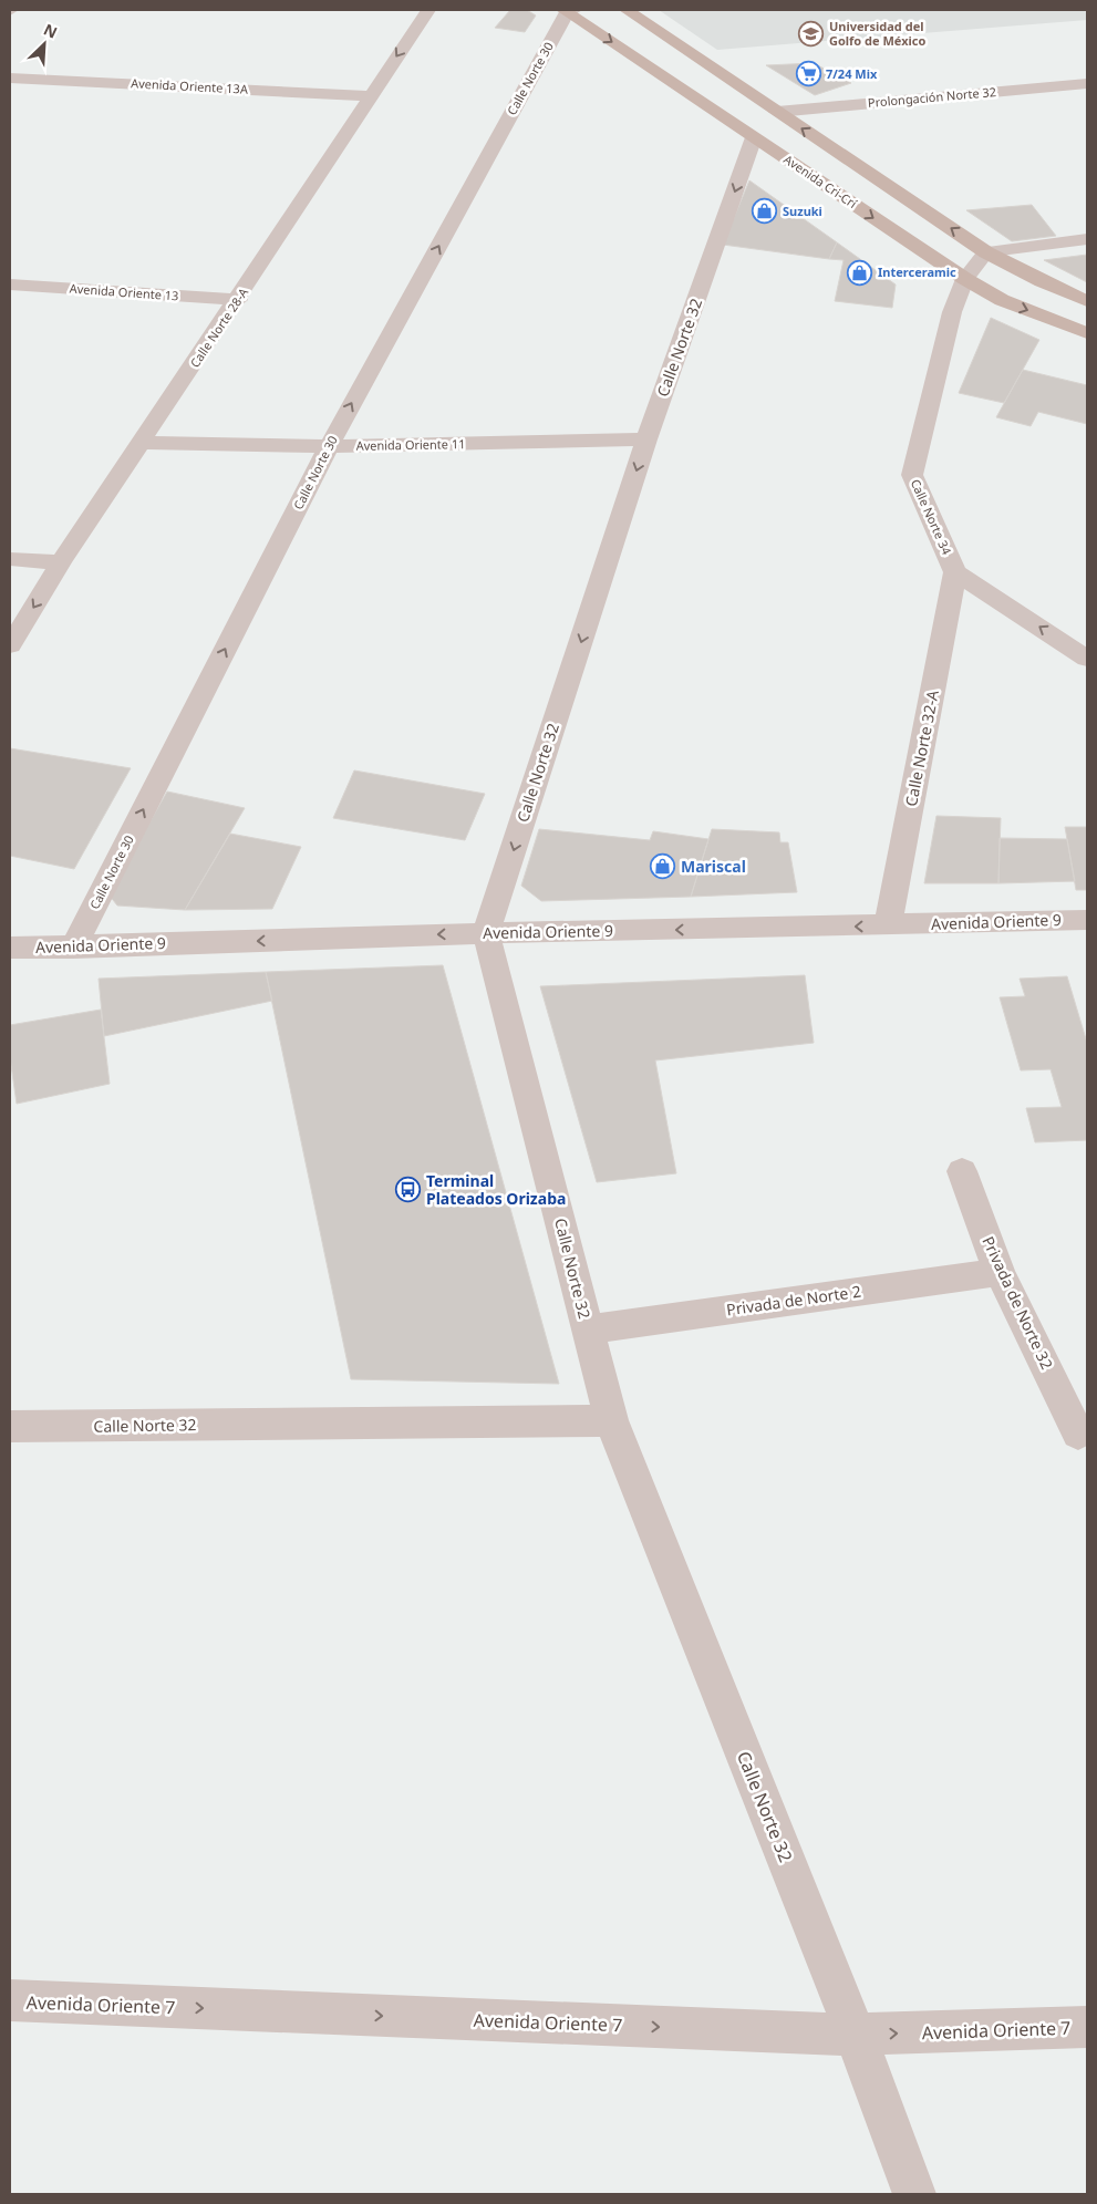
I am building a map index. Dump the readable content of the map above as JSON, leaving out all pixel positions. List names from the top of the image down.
{
  "streets": {
    "main road": ["Avenida Cri-Crí"],
    "street": [
      "Calle Norte 30",
      "Avenida Oriente 13A",
      "Prolongación Norte 32",
      "Avenida Oriente 13",
      "Calle Norte 28-A",
      "Calle Norte 32",
      "Avenida Oriente 11",
      "Calle Norte 34",
      "Calle Norte 32-A",
      "Avenida Oriente 9",
      "Privada de Norte 2",
      "Privada de Norte 32",
      "Avenida Oriente 7"
    ]
  },
  "crossings": [
    ["Calle Norte 30", "Avenida Cri-Crí"],
    ["Calle Norte 30", "Avenida Oriente 11"],
    ["Calle Norte 30", "Avenida Oriente 9"],
    ["Avenida Oriente 13A", "Calle Norte 28-A"],
    ["Avenida Cri-Crí", "Calle Norte 32"],
    ["Avenida Cri-Crí", "Calle Norte 34"],
    ["Avenida Oriente 13", "Calle Norte 28-A"],
    ["Calle Norte 28-A", "Avenida Oriente 11"],
    ["Calle Norte 32", "Avenida Oriente 11"],
    ["Calle Norte 32", "Avenida Oriente 9"],
    ["Calle Norte 32", "Privada de Norte 2"],
    ["Calle Norte 32", "Avenida Oriente 7"],
    ["Calle Norte 34", "Calle Norte 32-A"],
    ["Calle Norte 32-A", "Avenida Oriente 9"],
    ["Privada de Norte 2", "Privada de Norte 32"]
  ],
  "one_way": ["Calle Norte 30", "Avenida Oriente 9", "Avenida Oriente 7"],
  "places": {
    "school or university": ["Universidad del Golfo de México"],
    "supermarket": ["7/24 Mix"],
    "shop": ["Suzuki", "Interceramic", "Mariscal"],
    "bus stop": ["Terminal Plateados Orizaba"]
  },
  "north": "top right"
}
